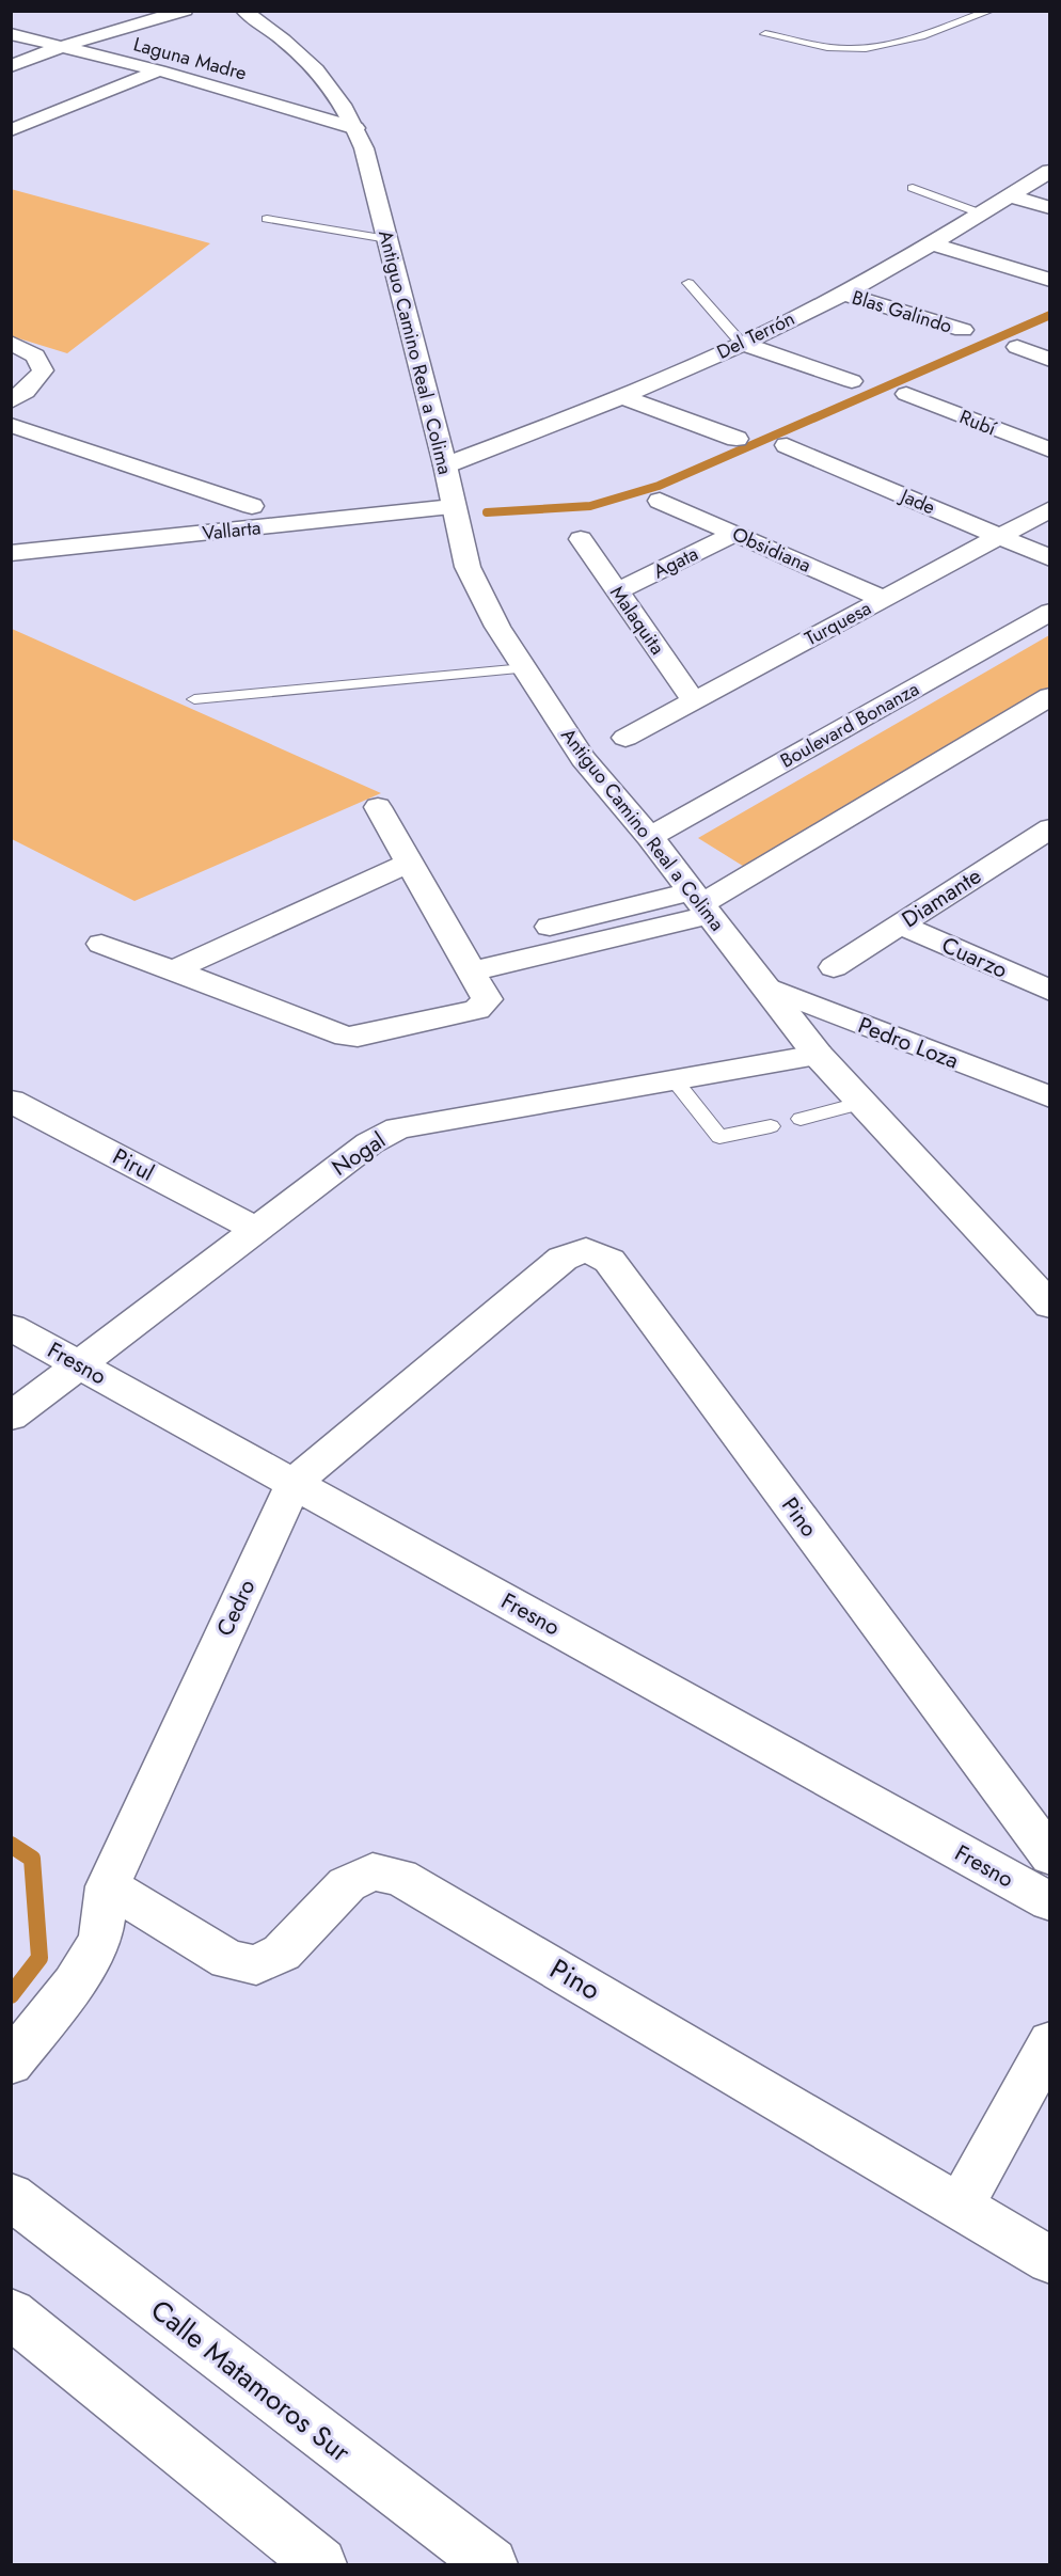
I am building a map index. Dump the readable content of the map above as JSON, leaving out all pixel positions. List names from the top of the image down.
{
  "streets": {
    "street": [
      "Laguna Madre",
      "Blas Galindo",
      "Del Terrón",
      "Antiguo Camino Real a Colima",
      "Rubí",
      "Jade",
      "Vallarta",
      "Obsidiana",
      "Agata",
      "Malaquita",
      "Turquesa",
      "Boulevard Bonanza",
      "Diamante",
      "Cuarzo",
      "Pedro Loza",
      "Nogal",
      "Pirul",
      "Fresno",
      "Pino",
      "Cedro",
      "Calle Matamoros Sur"
    ]
  },
  "crossings": [
    ["Laguna Madre", "Antiguo Camino Real a Colima"],
    ["Blas Galindo", "Del Terrón"],
    ["Del Terrón", "Antiguo Camino Real a Colima"],
    ["Antiguo Camino Real a Colima", "Vallarta"],
    ["Antiguo Camino Real a Colima", "Boulevard Bonanza"],
    ["Antiguo Camino Real a Colima", "Pedro Loza"],
    ["Antiguo Camino Real a Colima", "Nogal"],
    ["Jade", "Turquesa"],
    ["Obsidiana", "Agata"],
    ["Obsidiana", "Turquesa"],
    ["Agata", "Malaquita"],
    ["Malaquita", "Turquesa"],
    ["Diamante", "Cuarzo"],
    ["Nogal", "Pirul"],
    ["Nogal", "Fresno"],
    ["Fresno", "Cedro"],
    ["Pino", "Cedro"]
  ]
}
